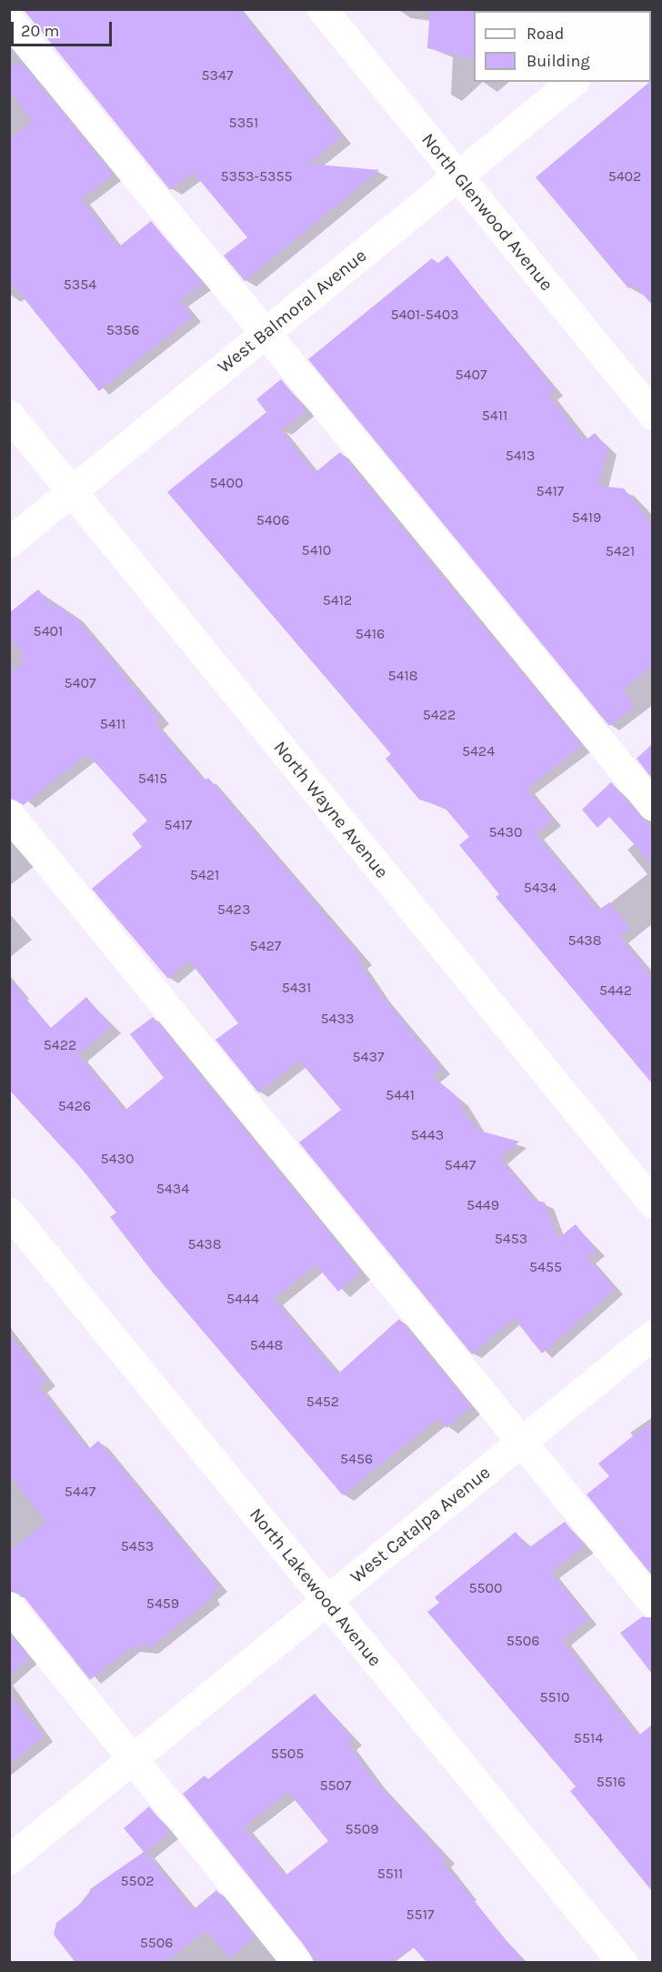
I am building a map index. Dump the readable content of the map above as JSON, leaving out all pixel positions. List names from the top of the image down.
{
  "streets": {
    "street": [
      "North Glenwood Avenue",
      "West Balmoral Avenue",
      "North Wayne Avenue",
      "West Catalpa Avenue",
      "North Lakewood Avenue"
    ]
  },
  "crossings": [
    ["North Glenwood Avenue", "West Balmoral Avenue"],
    ["West Balmoral Avenue", "North Wayne Avenue"],
    ["West Catalpa Avenue", "North Lakewood Avenue"]
  ],
  "house_numbers": [
    "5347",
    "5351",
    "5353-5355",
    "5402",
    "5354",
    "5401-5403",
    "5356",
    "5407",
    "5411",
    "5413",
    "5400",
    "5417",
    "5419",
    "5406",
    "5410",
    "5421",
    "5412",
    "5401",
    "5416",
    "5418",
    "5407",
    "5422",
    "5411",
    "5424",
    "5415",
    "5417",
    "5430",
    "5421",
    "5434",
    "5423",
    "5438",
    "5427",
    "5431",
    "5442",
    "5433",
    "5422",
    "5437",
    "5441",
    "5426",
    "5443",
    "5430",
    "5447",
    "5434",
    "5449",
    "5453",
    "5438",
    "5455",
    "5444",
    "5448",
    "5452",
    "5456",
    "5447",
    "5453",
    "5500",
    "5459",
    "5506",
    "5510",
    "5514",
    "5505",
    "5516",
    "5507",
    "5509",
    "5511",
    "5502",
    "5517",
    "5506"
  ],
  "legend": ["Road", "Building"],
  "scale_bar": "20 m"
}
